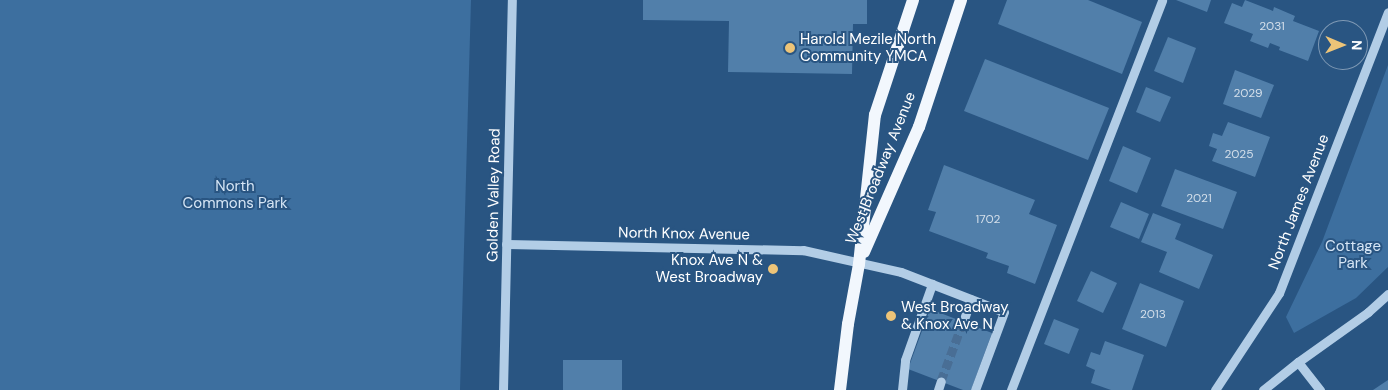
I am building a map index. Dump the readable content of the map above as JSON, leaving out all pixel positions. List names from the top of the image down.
{
  "streets": {
    "main road": ["West Broadway Avenue"],
    "street": ["Golden Valley Road", "North James Avenue", "North Knox Avenue"]
  },
  "crossings": [
    ["West Broadway Avenue", "North Knox Avenue"],
    ["Golden Valley Road", "North Knox Avenue"]
  ],
  "parks": ["North Commons Park", "Cottage Park"],
  "places": ["Harold Mezile North Community YMCA", "Knox Ave N & West Broadway", "West Broadway & Knox Ave N"],
  "house_numbers": [
    "2031",
    "2029",
    "2025",
    "2021",
    "1702",
    "2013"
  ],
  "north": "right"
}
